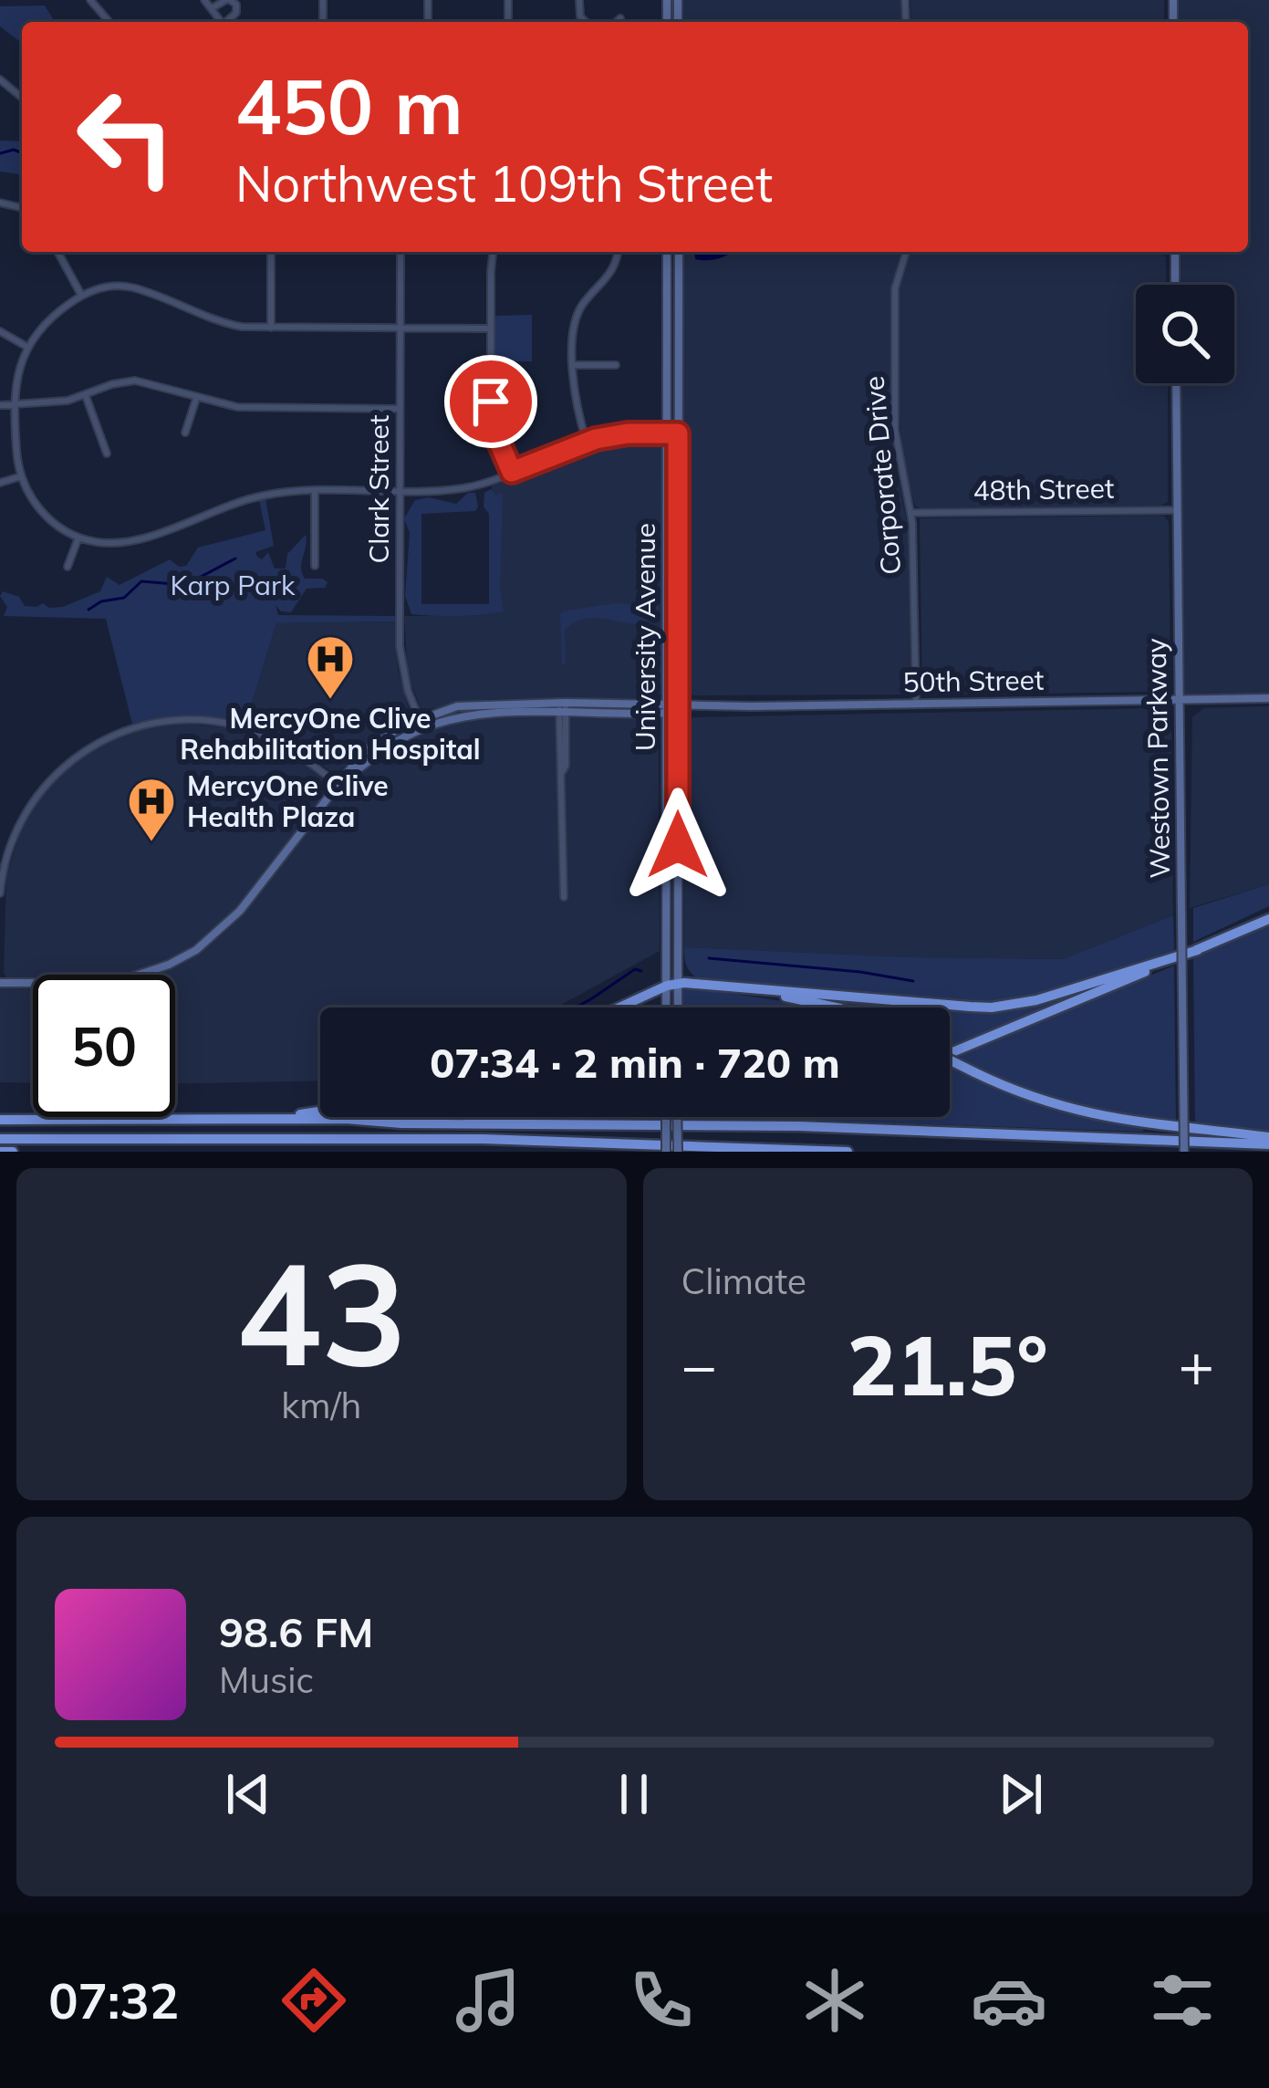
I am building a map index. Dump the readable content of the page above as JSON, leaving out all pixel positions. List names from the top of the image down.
{
  "streets": {
    "main road": ["University Avenue", "50th Street", "Westown Parkway"],
    "street": ["Corporate Drive", "Clark Street", "48th Street"]
  },
  "crossings": [
    ["Corporate Drive", "48th Street"],
    ["Corporate Drive", "50th Street"],
    ["48th Street", "Westown Parkway"],
    ["University Avenue", "50th Street"],
    ["50th Street", "Westown Parkway"]
  ],
  "parks": ["Karp Park"],
  "places": {
    "hospital": ["MercyOne Clive Rehabilitation Hospital", "MercyOne Clive Health Plaza"]
  },
  "page": {
    "turn": ["450 m", "Northwest 109th Street"],
    "limit": "50",
    "trip": "07:34 · 2 min · 720 m",
    "tile": [
      ["43", "km/h"],
      "Climate"
    ],
    "heat": ["−", "21.5°", "+"],
    "song": ["98.6 FM", "Music"],
    "tabs": "07:32"
  }
}
